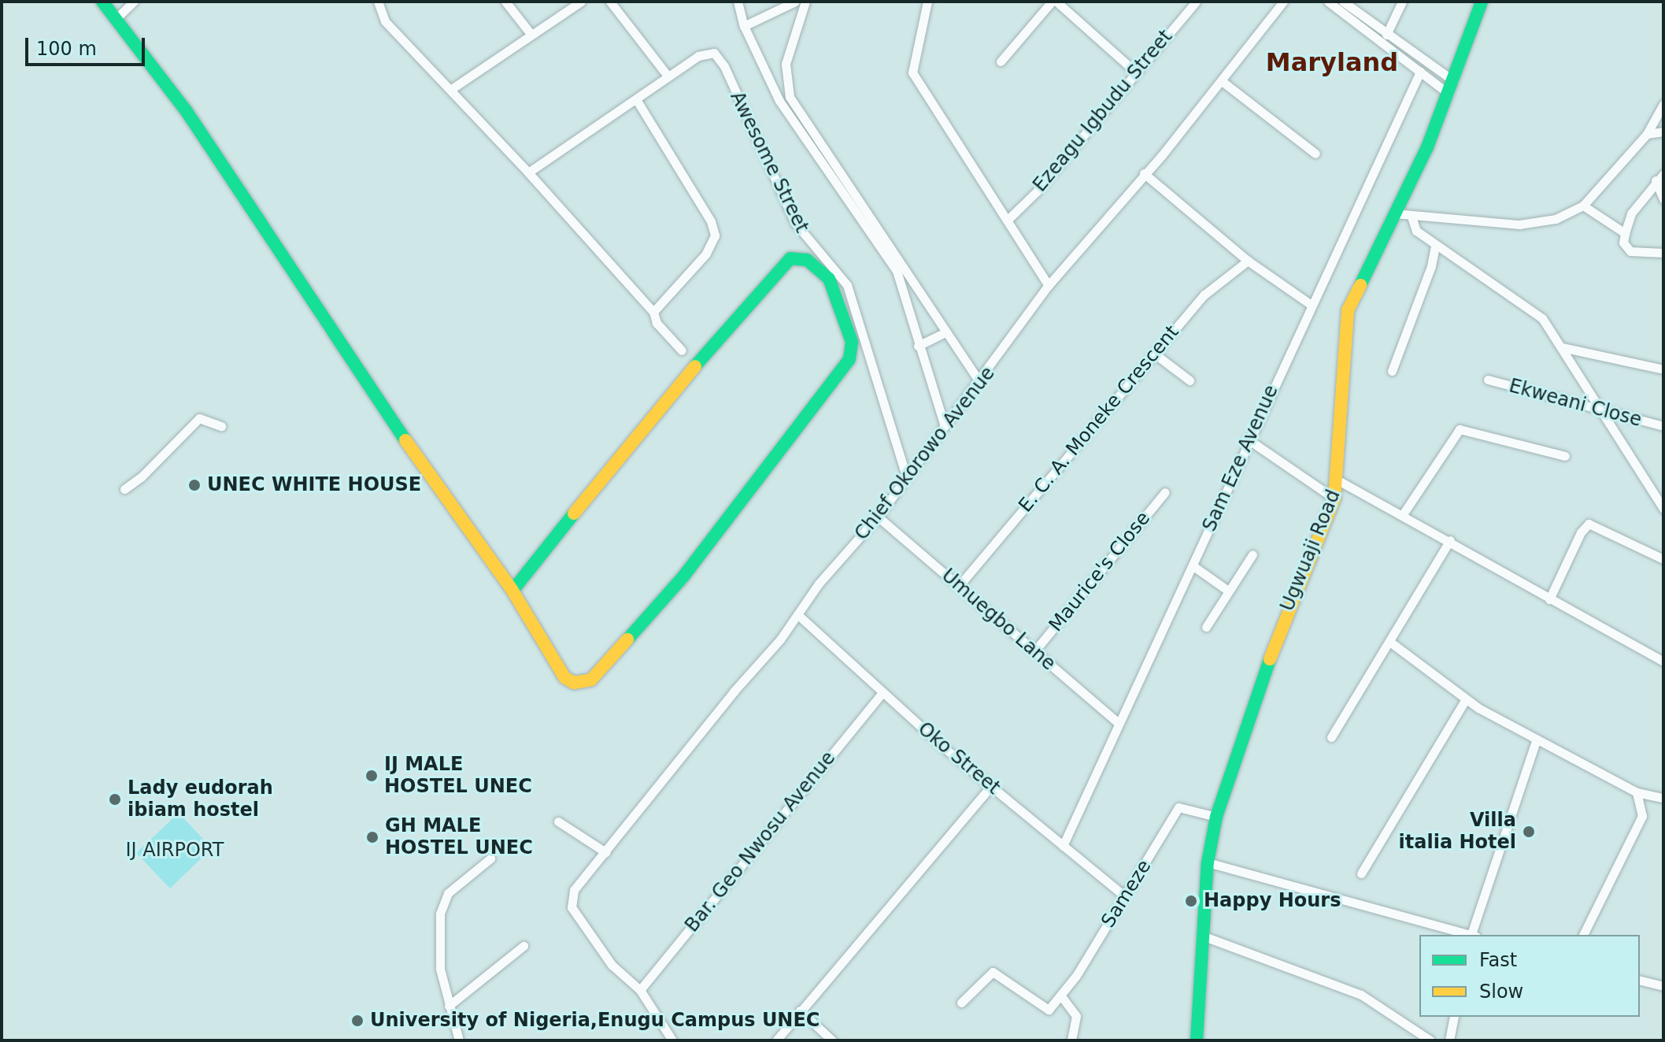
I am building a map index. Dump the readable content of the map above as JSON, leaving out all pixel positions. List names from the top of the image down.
{
  "streets": {
    "street": [
      "Ezeagu Igbudu Street",
      "Awesome Street",
      "Ekweani Close",
      "E. C. A. Moneke Crescent",
      "Chief Okorowo Avenue",
      "Sam Eze Avenue",
      "Ugwuaji Road",
      "Maurice's Close",
      "Umuegbo Lane",
      "Oko Street",
      "Bar. Geo Nwosu Avenue",
      "Sameze"
    ]
  },
  "crossings": [
    ["Awesome Street", "Chief Okorowo Avenue"],
    ["E. C. A. Moneke Crescent", "Umuegbo Lane"],
    ["Chief Okorowo Avenue", "Umuegbo Lane"],
    ["Chief Okorowo Avenue", "Oko Street"],
    ["Chief Okorowo Avenue", "Bar. Geo Nwosu Avenue"],
    ["Sam Eze Avenue", "Umuegbo Lane"],
    ["Sam Eze Avenue", "Oko Street"],
    ["Ugwuaji Road", "Sameze"],
    ["Maurice's Close", "Umuegbo Lane"],
    ["Oko Street", "Bar. Geo Nwosu Avenue"],
    ["Oko Street", "Sameze"]
  ],
  "districts": ["Maryland"],
  "parks": ["IJ AIRPORT"],
  "places": [
    "UNEC WHITE HOUSE",
    "IJ MALE HOSTEL UNEC",
    "Lady eudorah ibiam hostel",
    "Villa italia Hotel",
    "GH MALE HOSTEL UNEC",
    "Happy Hours",
    "University of Nigeria,Enugu Campus UNEC"
  ],
  "legend": ["Fast", "Slow"],
  "scale_bar": "100 m"
}
